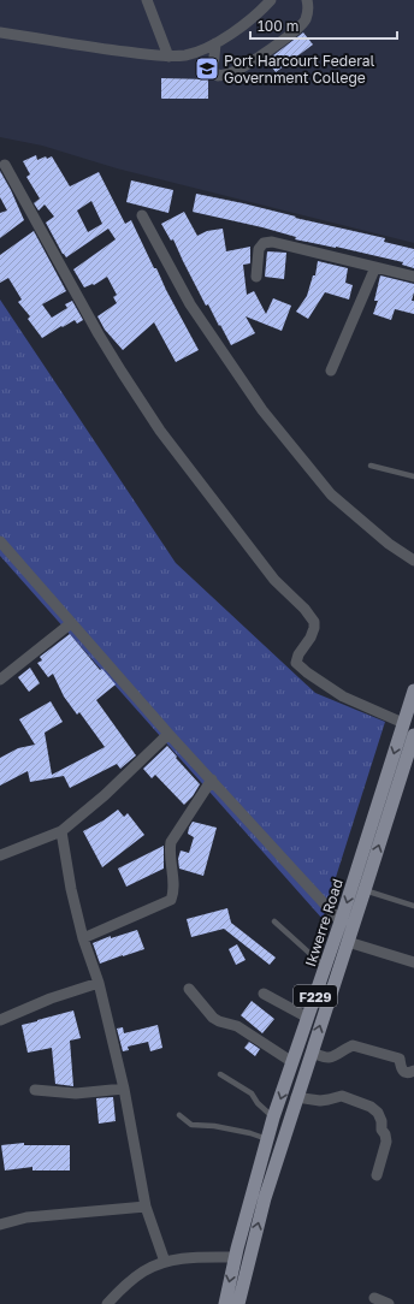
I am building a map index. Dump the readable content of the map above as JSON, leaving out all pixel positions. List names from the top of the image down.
{
  "streets": {
    "main road": ["Ikwerre Road", "F229"]
  },
  "places": {
    "school or university": ["Port Harcourt Federal Government College"]
  },
  "scale_bar": "100 m"
}
